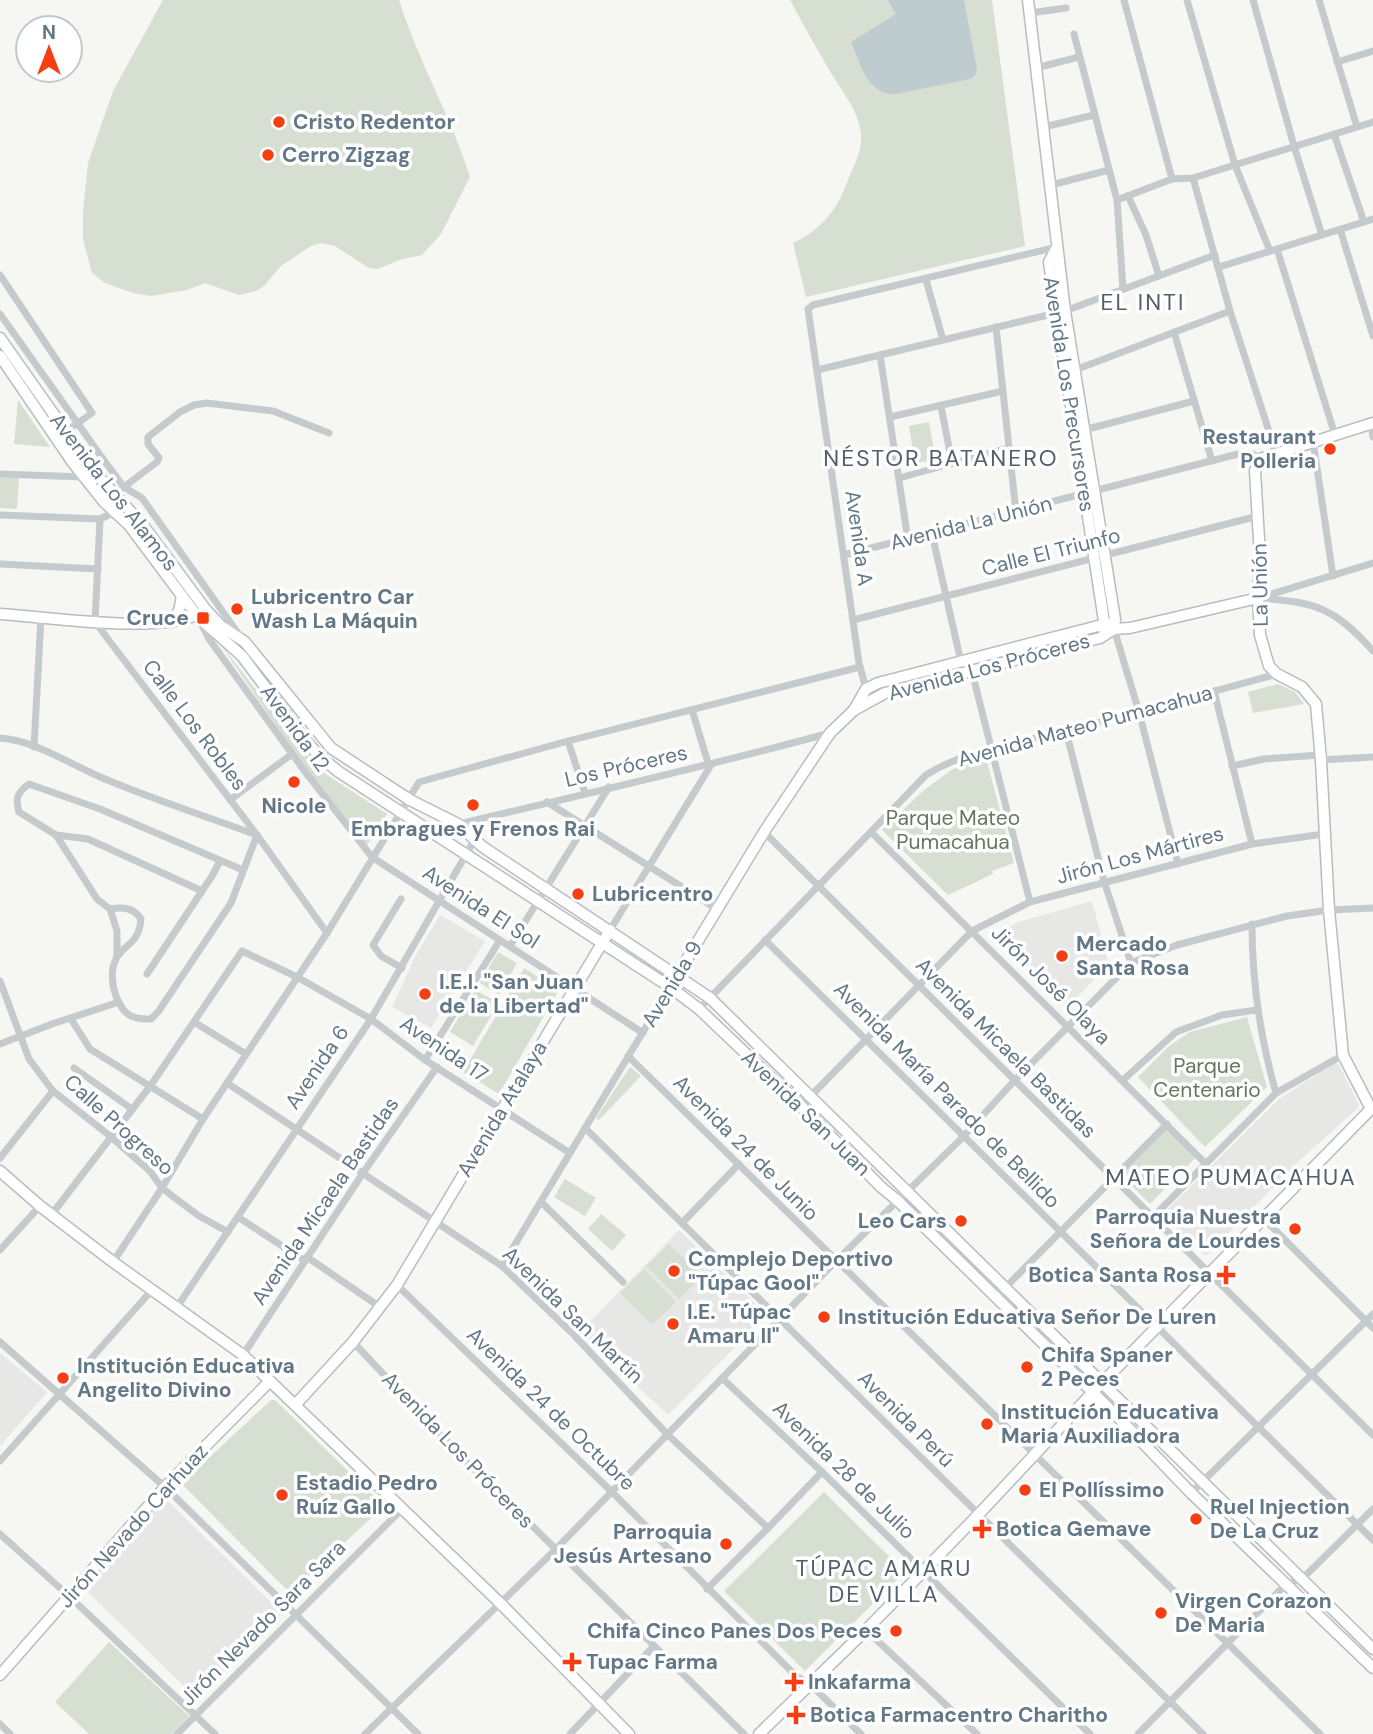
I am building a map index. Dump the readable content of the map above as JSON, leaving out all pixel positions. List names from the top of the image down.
{
  "streets": {
    "street": [
      "Avenida Los Precursores",
      "Avenida Los Alamos",
      "Avenida La Unión",
      "Avenida A",
      "Calle El Triunfo",
      "La Unión",
      "Avenida Los Próceres",
      "Calle Los Robles",
      "Avenida Mateo Pumacahua",
      "Avenida 12",
      "Los Próceres",
      "Jirón Los Mártires",
      "Avenida El Sol",
      "Avenida 9",
      "Jirón José Olaya",
      "Avenida Micaela Bastidas",
      "Avenida 17",
      "Avenida 6",
      "Avenida María Parado de Bellido",
      "Avenida Atalaya",
      "Avenida San Juan",
      "Calle Progreso",
      "Avenida 24 de Junio",
      "Avenida San Martín",
      "Avenida 24 de Octubre",
      "Avenida Perú",
      "Avenida 28 de Julio",
      "Jirón Nevado Carhuaz",
      "Jirón Nevado Sara Sara"
    ]
  },
  "crossings": [
    ["Avenida Los Precursores", "Avenida La Unión"],
    ["Avenida Los Precursores", "Calle El Triunfo"],
    ["Avenida Los Precursores", "Avenida Los Próceres"],
    ["Avenida Los Precursores", "Avenida Mateo Pumacahua"],
    ["Avenida Los Precursores", "Jirón Los Mártires"],
    ["Avenida Los Alamos", "Avenida 12"],
    ["Avenida Los Alamos", "Avenida San Juan"],
    ["Avenida La Unión", "Avenida A"],
    ["Avenida La Unión", "La Unión"],
    ["Avenida A", "Calle El Triunfo"],
    ["Avenida A", "Avenida Los Próceres"],
    ["Calle El Triunfo", "La Unión"],
    ["La Unión", "Avenida Los Próceres"],
    ["La Unión", "Avenida Mateo Pumacahua"],
    ["Avenida Los Próceres", "Avenida 9"],
    ["Avenida Los Próceres", "Avenida Atalaya"],
    ["Avenida Mateo Pumacahua", "Jirón José Olaya"],
    ["Avenida Mateo Pumacahua", "Avenida Micaela Bastidas"],
    ["Avenida Mateo Pumacahua", "Avenida María Parado de Bellido"],
    ["Avenida Mateo Pumacahua", "Avenida San Juan"],
    ["Avenida 12", "Avenida El Sol"],
    ["Avenida 12", "Avenida San Juan"],
    ["Los Próceres", "Avenida 9"],
    ["Los Próceres", "Avenida Atalaya"],
    ["Los Próceres", "Avenida San Juan"],
    ["Jirón Los Mártires", "Jirón José Olaya"],
    ["Jirón Los Mártires", "Avenida Micaela Bastidas"],
    ["Jirón Los Mártires", "Avenida María Parado de Bellido"],
    ["Jirón Los Mártires", "Avenida San Juan"],
    ["Avenida El Sol", "Avenida 9"],
    ["Avenida El Sol", "Avenida 6"],
    ["Avenida El Sol", "Avenida Atalaya"],
    ["Avenida 9", "Avenida Micaela Bastidas"],
    ["Avenida 9", "Avenida 17"],
    ["Avenida 9", "Avenida San Juan"],
    ["Avenida 9", "Avenida 24 de Junio"],
    ["Avenida 9", "Avenida San Martín"],
    ["Avenida 9", "Avenida Perú"],
    ["Avenida Micaela Bastidas", "Avenida 17"],
    ["Avenida Micaela Bastidas", "Avenida San Martín"],
    ["Avenida 17", "Avenida 6"],
    ["Avenida 17", "Avenida Atalaya"],
    ["Avenida 6", "Avenida San Juan"],
    ["Avenida 6", "Calle Progreso"],
    ["Avenida 6", "Avenida San Martín"],
    ["Avenida Atalaya", "Avenida San Juan"],
    ["Avenida Atalaya", "Avenida San Martín"],
    ["Avenida Atalaya", "Avenida 24 de Octubre"]
  ],
  "districts": [
    "EL INTI",
    "NÉSTOR BATANERO",
    "MATEO PUMACAHUA",
    "TÚPAC AMARU DE VILLA"
  ],
  "parks": ["Parque Mateo Pumacahua", "Parque Centenario"],
  "places": {
    "other": [
      "Cristo Redentor",
      "Cerro Zigzag",
      "Restaurant Polleria",
      "Lubricentro Car Wash La Máquin",
      "Nicole",
      "Embragues y Frenos Rai",
      "Lubricentro",
      "Mercado Santa Rosa",
      "I.E.I. \"San Juan de la Libertad\"",
      "Leo Cars",
      "Parroquia Nuestra Señora de Lourdes",
      "Complejo Deportivo \"Túpac Gool\"",
      "Institución Educativa Señor De Luren",
      "I.E. \"Túpac Amaru II\"",
      "Chifa Spaner 2 Peces",
      "Institución Educativa Angelito Divino",
      "Institución Educativa Maria Auxiliadora",
      "El Pollíssimo",
      "Estadio Pedro Ruíz Gallo",
      "Ruel Injection De La Cruz",
      "Parroquia Jesús Artesano",
      "Virgen Corazon De Maria",
      "Chifa Cinco Panes Dos Peces"
    ],
    "transit": ["Cruce"],
    "health": [
      "Botica Santa Rosa",
      "Botica Gemave",
      "Tupac Farma",
      "Inkafarma",
      "Botica Farmacentro Charitho"
    ]
  },
  "north": "top"
}
